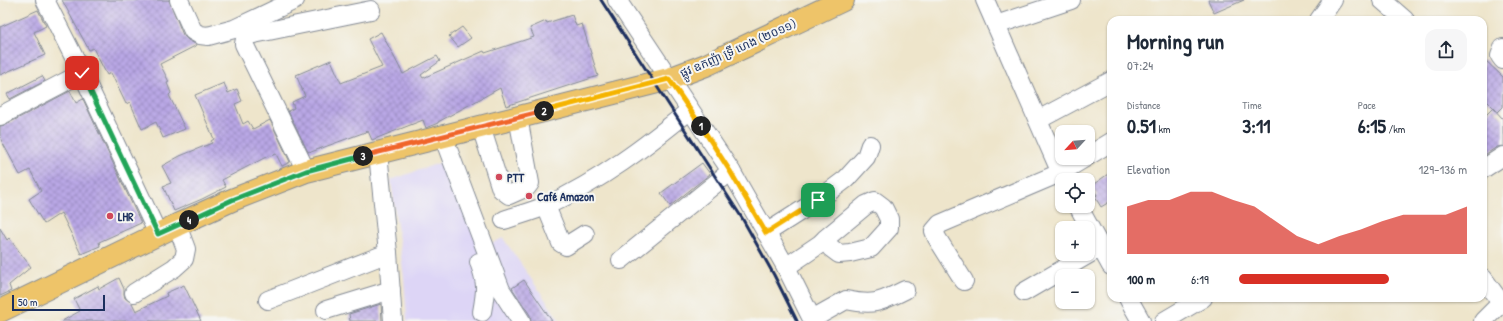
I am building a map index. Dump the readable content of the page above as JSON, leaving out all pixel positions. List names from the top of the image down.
{
  "streets": {
    "main road": ["ផ្លូវ ឧកញ៉ា ទ្រី ហេង (២០១១)"]
  },
  "places": ["PTT", "Café Amazon", "LHR"],
  "scale_bar": "50 m",
  "north": "bottom left",
  "page": {
    "heading": ["Morning run", "07:24"],
    "stats": [
      ["Distance", "0.51 km"],
      ["Time", "3:11"],
      ["Pace", "6:15 /km"]
    ],
    "pins": [
      "2",
      "1",
      "3",
      "4"
    ],
    "map_buttons": ["+", "−"],
    "chart": ["Elevation", "129–136 m"],
    "list": [
      {
        "name": "100 m",
        "note": "6:19"
      }
    ],
    "scale": "50 m"
  }
}
